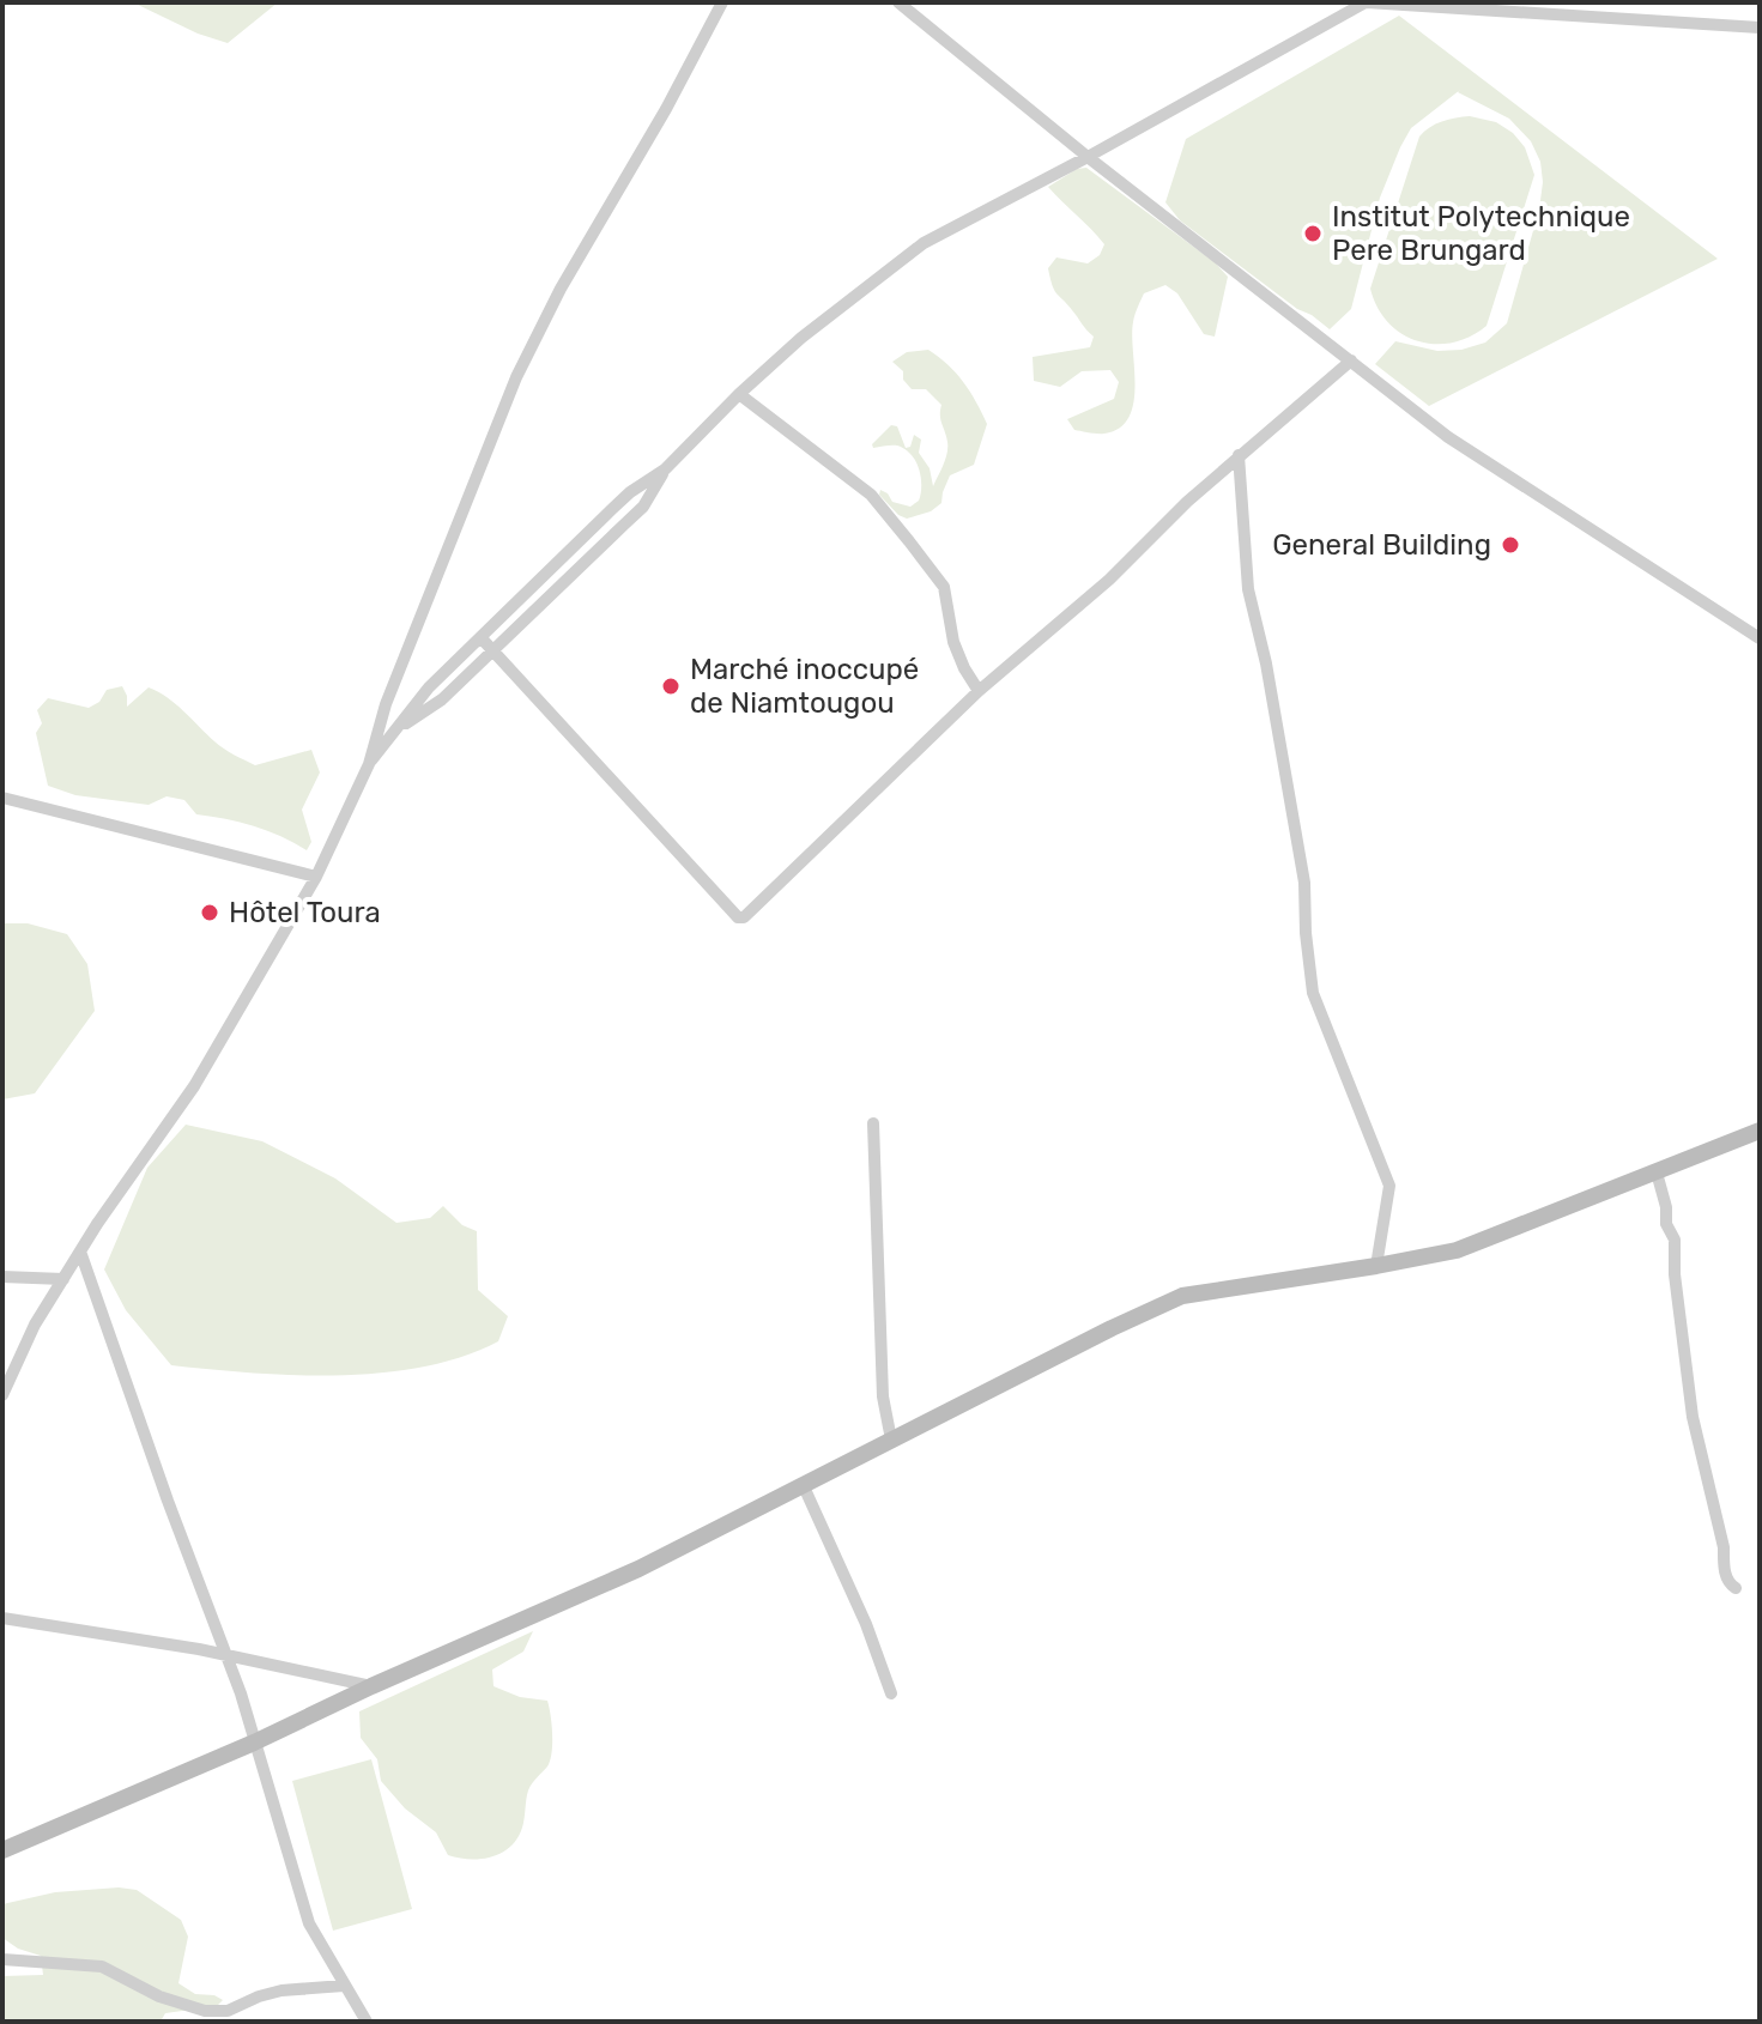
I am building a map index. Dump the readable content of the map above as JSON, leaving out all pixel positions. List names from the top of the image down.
{
  "places": [
    "Institut Polytechnique Pere Brungard",
    "General Building",
    "Marché inoccupé de Niamtougou",
    "Hôtel Toura"
  ]
}
